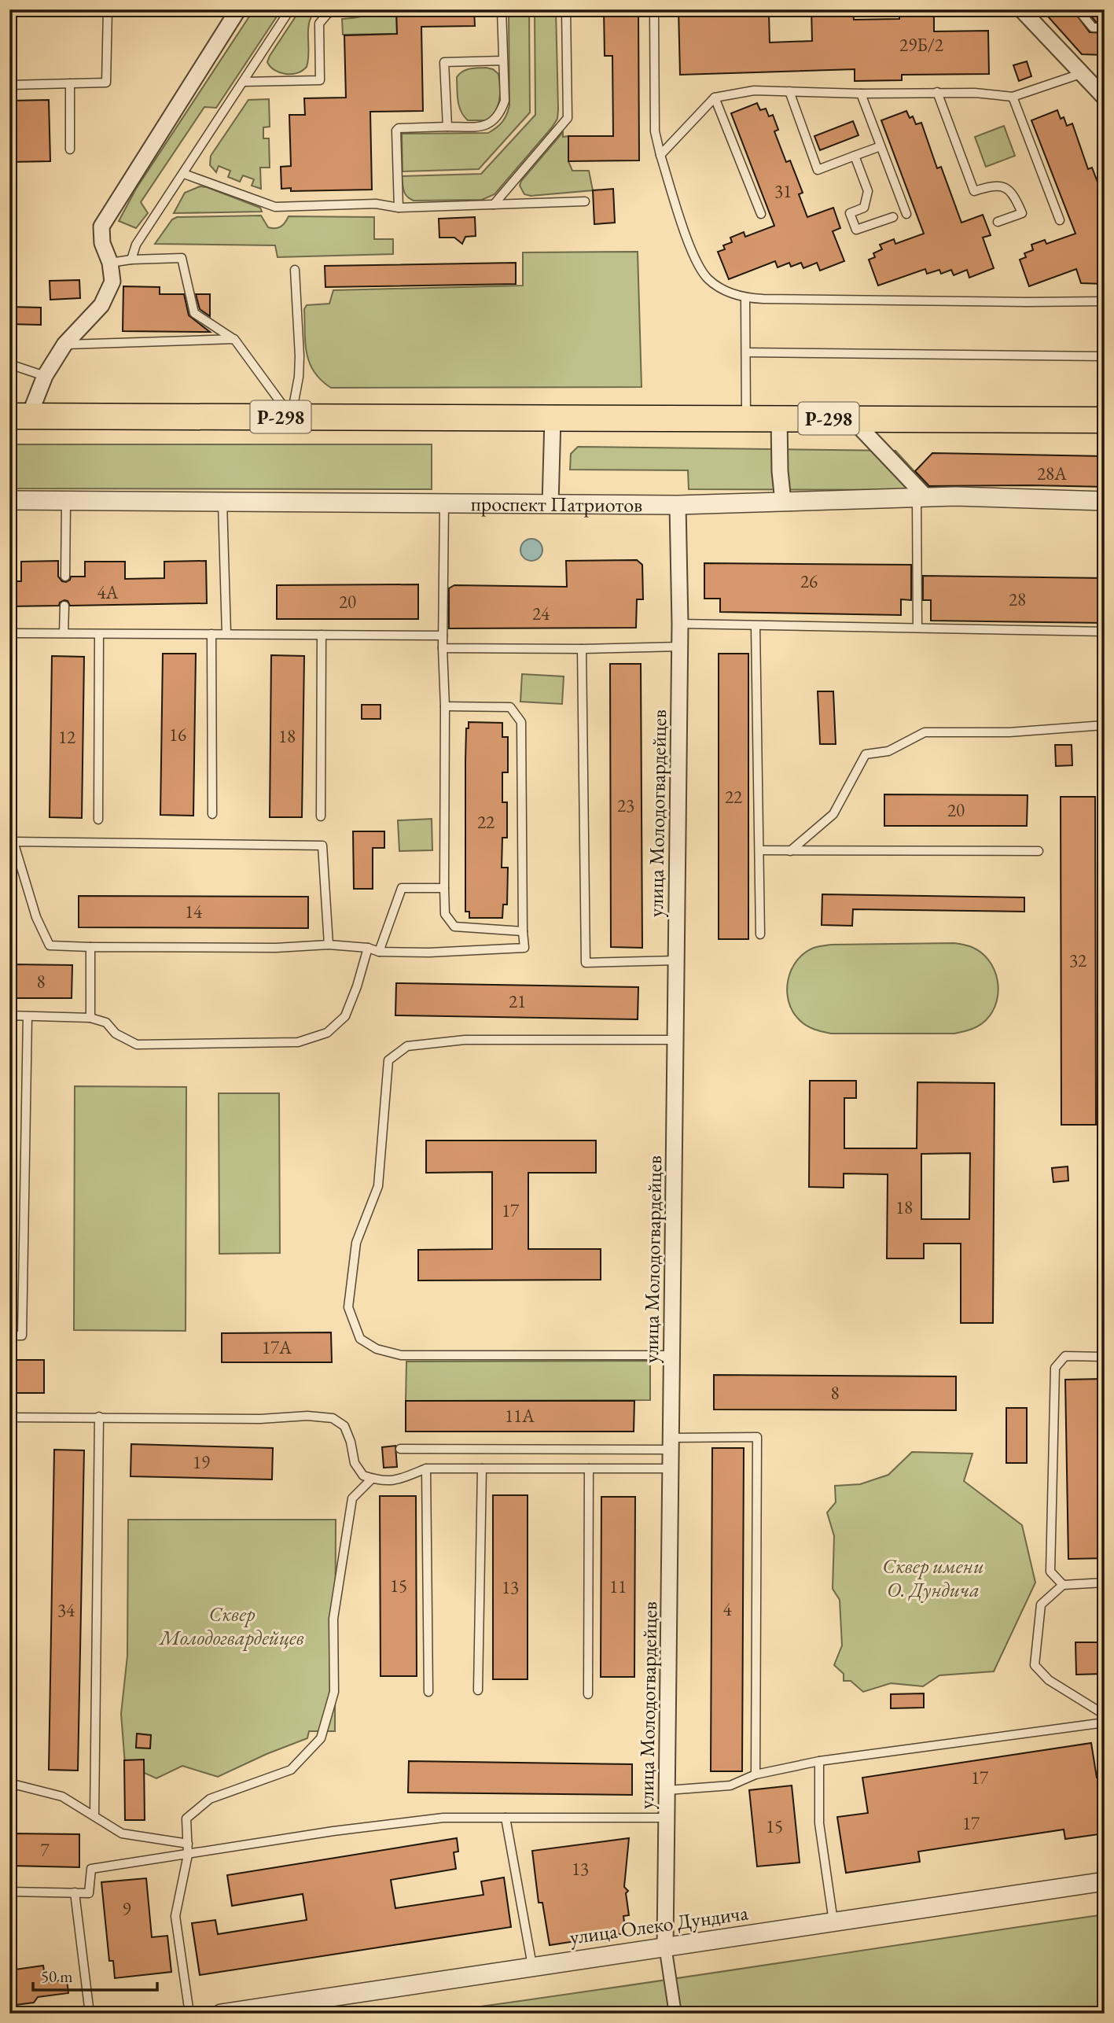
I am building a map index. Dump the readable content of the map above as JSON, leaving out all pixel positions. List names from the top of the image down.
{
  "streets": {
    "highway": ["Р-298"],
    "street": ["проспект Патриотов", "улица Молодогвардейцев", "улица Олеко Дундича"]
  },
  "crossings": [
    ["проспект Патриотов", "улица Молодогвардейцев"],
    ["улица Молодогвардейцев", "улица Олеко Дундича"]
  ],
  "parks": ["Сквер имени О. Дундича", "Сквер Молодогвардейцев"],
  "house_numbers": [
    "29Б/2",
    "31",
    "28А",
    "26",
    "4А",
    "28",
    "20",
    "24",
    "16",
    "18",
    "12",
    "22",
    "23",
    "20",
    "22",
    "14",
    "32",
    "8",
    "21",
    "18",
    "17",
    "17А",
    "8",
    "11А",
    "19",
    "15",
    "11",
    "13",
    "4",
    "34",
    "17",
    "17",
    "15",
    "7",
    "13",
    "9"
  ],
  "scale_bar": "50 m"
}
